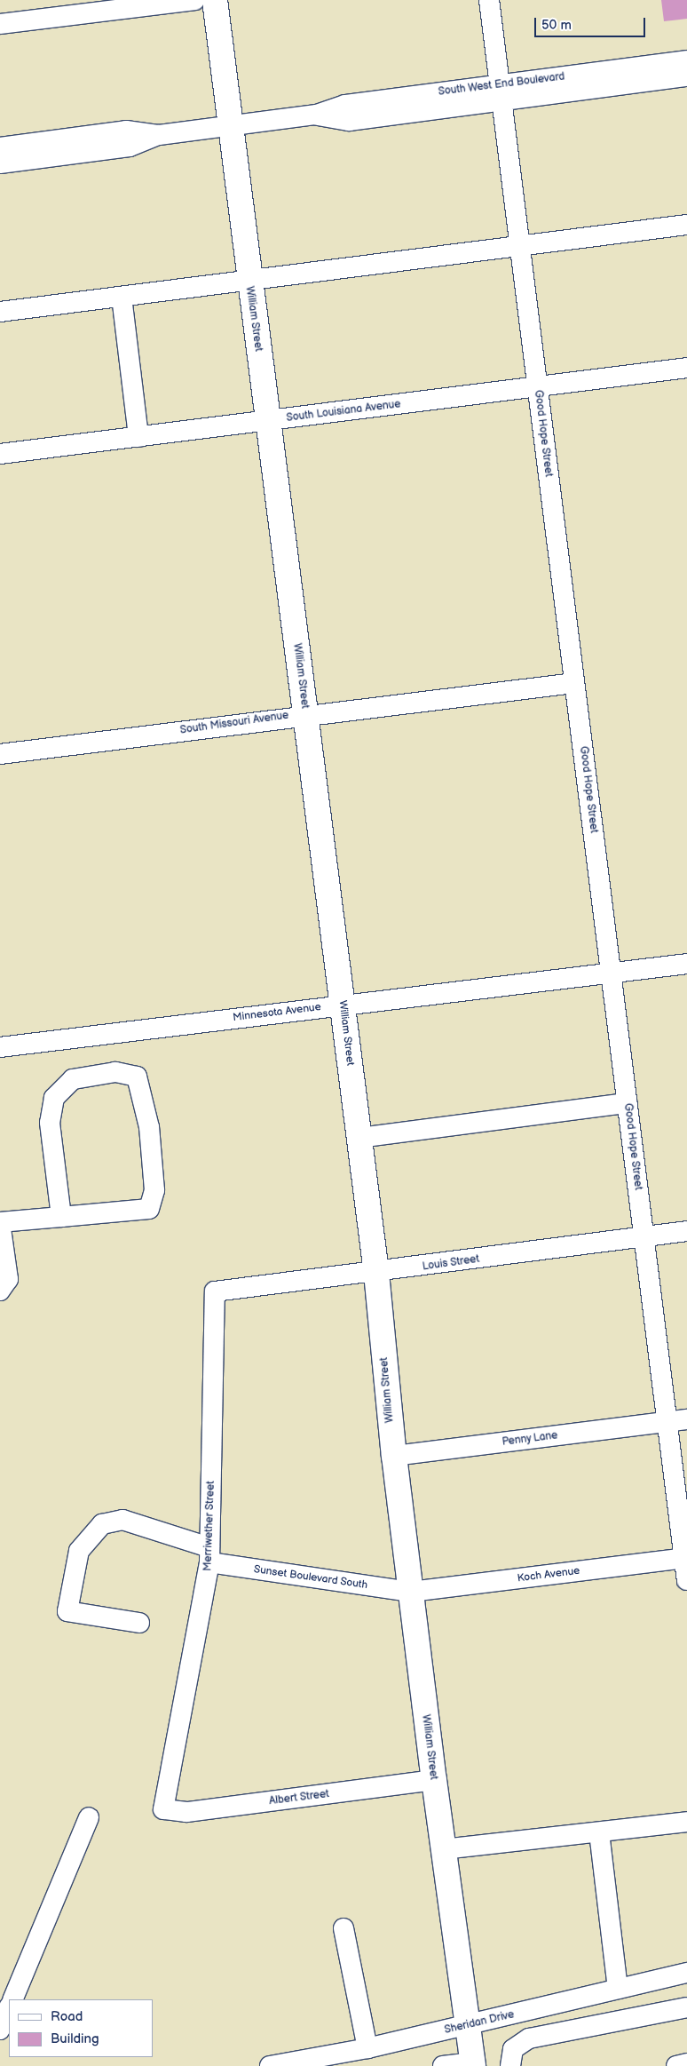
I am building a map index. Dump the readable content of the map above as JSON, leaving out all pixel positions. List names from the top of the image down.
{
  "streets": {
    "main road": ["William Street"],
    "street": [
      "South West End Boulevard",
      "South Louisiana Avenue",
      "Good Hope Street",
      "South Missouri Avenue",
      "Minnesota Avenue",
      "Louis Street",
      "Penny Lane",
      "Merriwether Street",
      "Koch Avenue",
      "Sunset Boulevard South",
      "Albert Street",
      "Sheridan Drive"
    ]
  },
  "crossings": [
    ["South West End Boulevard", "William Street"],
    ["South West End Boulevard", "Good Hope Street"],
    ["William Street", "South Louisiana Avenue"],
    ["William Street", "South Missouri Avenue"],
    ["William Street", "Minnesota Avenue"],
    ["William Street", "Louis Street"],
    ["William Street", "Penny Lane"],
    ["William Street", "Koch Avenue"],
    ["William Street", "Sunset Boulevard South"],
    ["William Street", "Albert Street"],
    ["William Street", "Sheridan Drive"],
    ["South Louisiana Avenue", "Good Hope Street"],
    ["Good Hope Street", "South Missouri Avenue"],
    ["Good Hope Street", "Minnesota Avenue"],
    ["Good Hope Street", "Louis Street"],
    ["Good Hope Street", "Penny Lane"],
    ["Good Hope Street", "Koch Avenue"],
    ["Louis Street", "Merriwether Street"],
    ["Merriwether Street", "Sunset Boulevard South"],
    ["Merriwether Street", "Albert Street"],
    ["Koch Avenue", "Sunset Boulevard South"]
  ],
  "legend": ["Road", "Building"],
  "scale_bar": "50 m"
}
